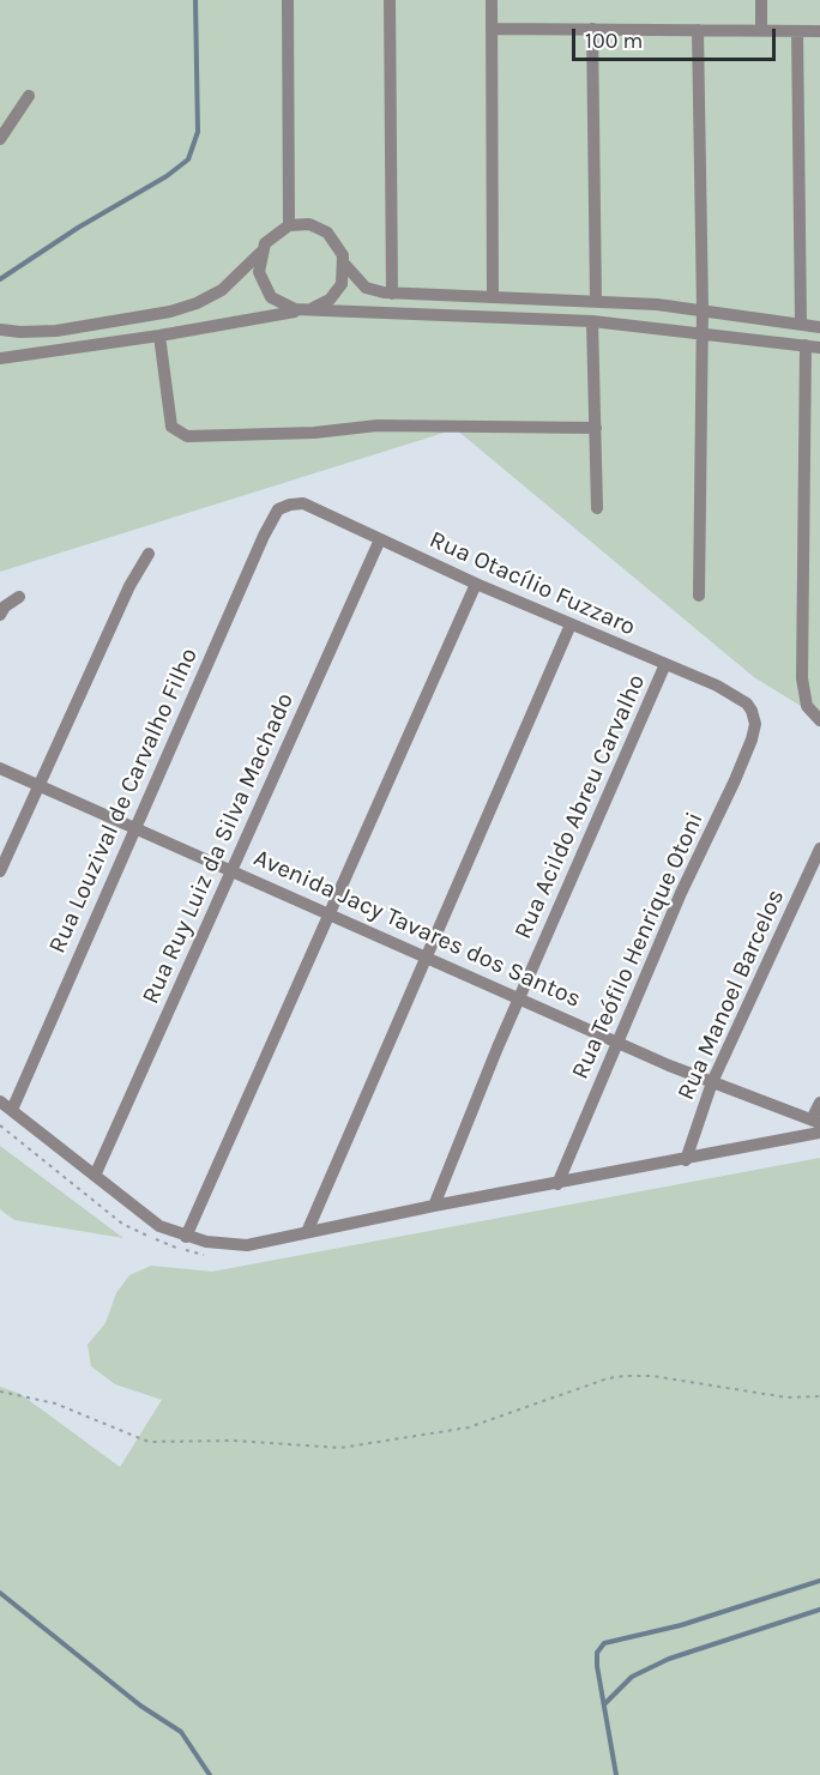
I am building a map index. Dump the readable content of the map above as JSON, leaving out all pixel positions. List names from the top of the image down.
{
  "streets": {
    "street": [
      "Rua Otacílio Fuzzaro",
      "Rua Louzival de Carvalho Filho",
      "Rua Acildo Abreu Carvalho",
      "Rua Ruy Luiz da Silva Machado",
      "Avenida Jacy Tavares dos Santos",
      "Rua Teófilo Henrique Otoni",
      "Rua Manoel Barcelos"
    ]
  },
  "crossings": [
    ["Rua Otacílio Fuzzaro", "Rua Louzival de Carvalho Filho"],
    ["Rua Otacílio Fuzzaro", "Rua Acildo Abreu Carvalho"],
    ["Rua Otacílio Fuzzaro", "Rua Ruy Luiz da Silva Machado"],
    ["Rua Otacílio Fuzzaro", "Rua Teófilo Henrique Otoni"],
    ["Rua Louzival de Carvalho Filho", "Avenida Jacy Tavares dos Santos"],
    ["Rua Acildo Abreu Carvalho", "Avenida Jacy Tavares dos Santos"],
    ["Rua Ruy Luiz da Silva Machado", "Avenida Jacy Tavares dos Santos"],
    ["Avenida Jacy Tavares dos Santos", "Rua Teófilo Henrique Otoni"],
    ["Avenida Jacy Tavares dos Santos", "Rua Manoel Barcelos"]
  ],
  "scale_bar": "100 m"
}
